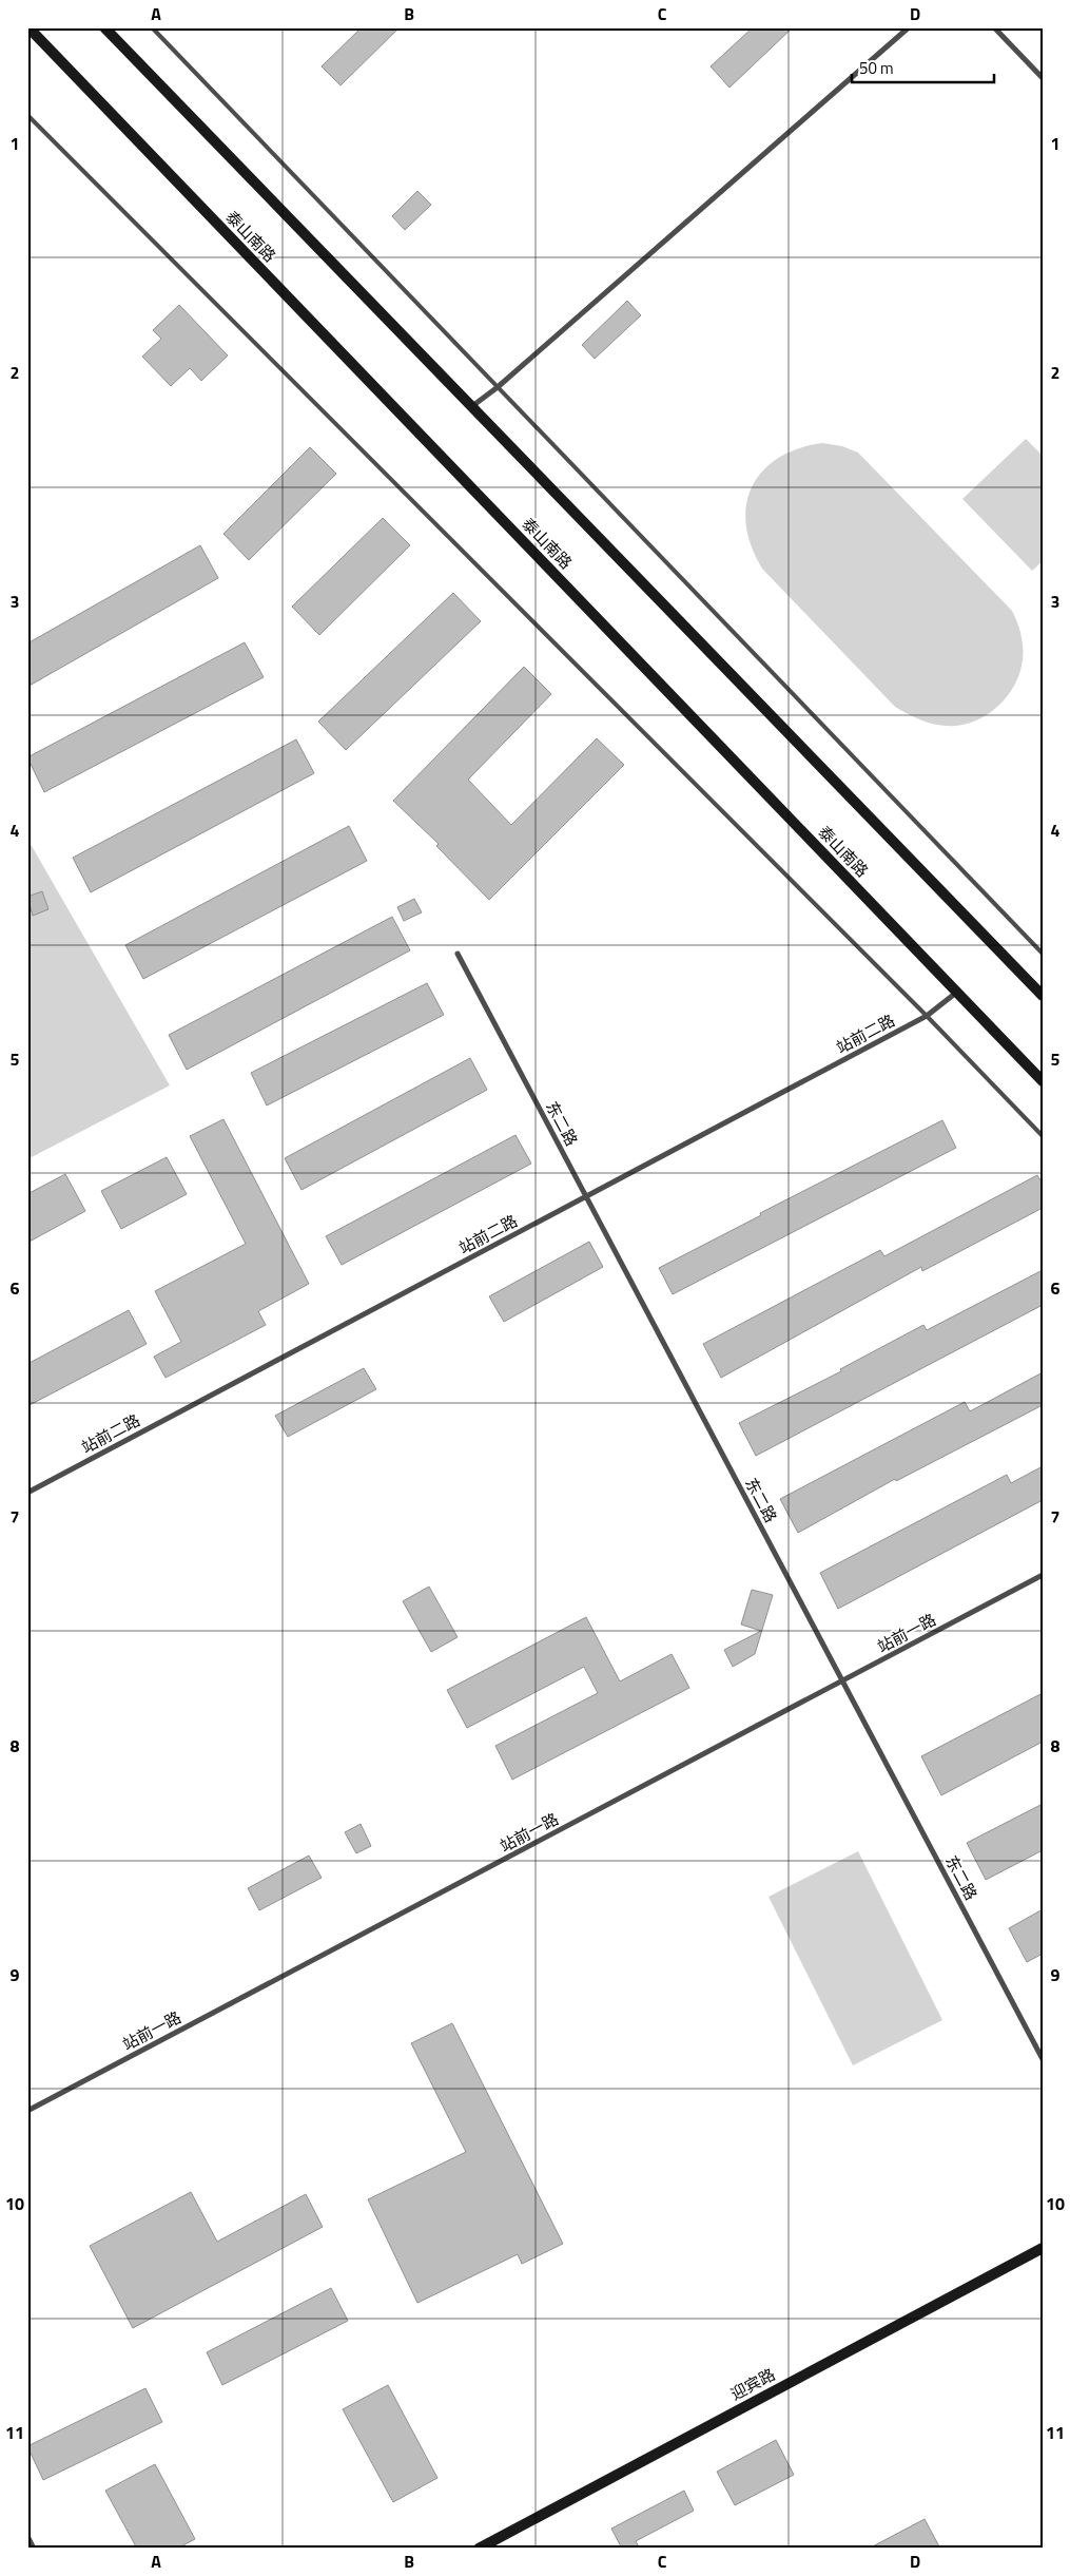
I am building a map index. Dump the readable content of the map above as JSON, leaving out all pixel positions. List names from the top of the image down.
{
  "streets": {
    "street": [
      "泰山南路",
      "站前二路",
      "东二路",
      "站前一路",
      "迎宾路"
    ]
  },
  "crossings": [
    ["泰山南路", "站前二路"],
    ["站前二路", "东二路"],
    ["东二路", "站前一路"]
  ],
  "scale_bar": "50 m",
  "grid": {
    "columns": [
      "A",
      "B",
      "C",
      "D"
    ],
    "rows": [
      "1",
      "2",
      "3",
      "4",
      "5",
      "6",
      "7",
      "8",
      "9",
      "10",
      "11"
    ]
  }
}
